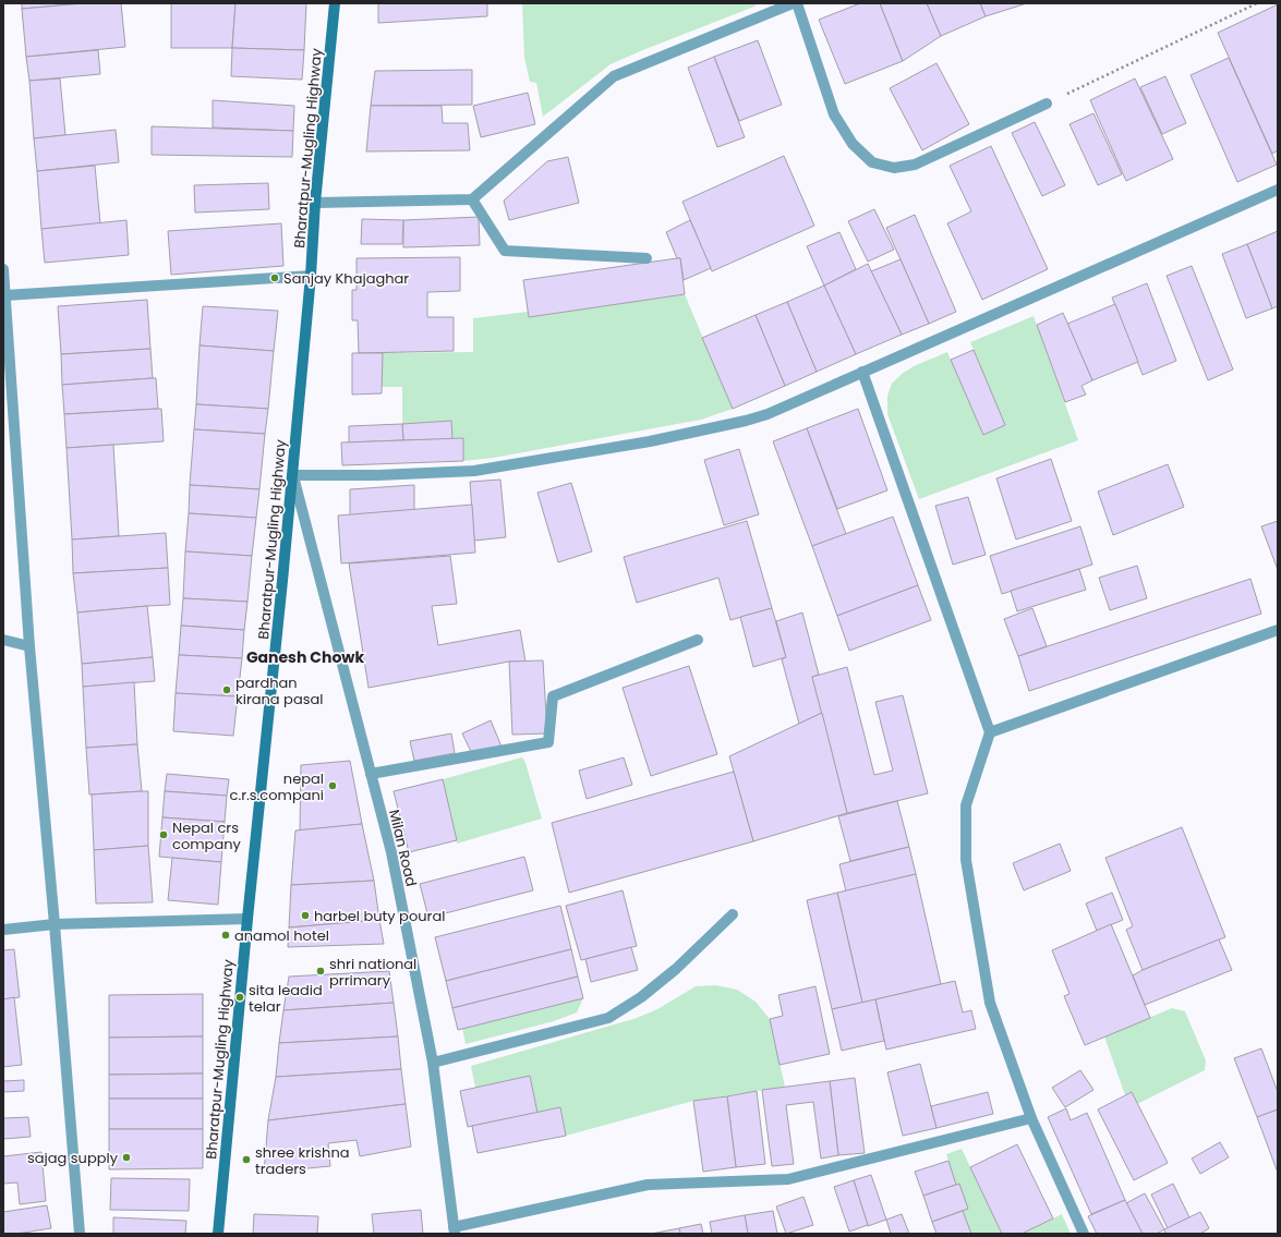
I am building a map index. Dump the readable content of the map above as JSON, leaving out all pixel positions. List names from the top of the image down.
{
  "streets": {
    "main road": ["Bharatpur-Mugling Highway"],
    "street": ["Milan Road"]
  },
  "crossings": [
    ["Bharatpur-Mugling Highway", "Milan Road"]
  ],
  "districts": ["Ganesh Chowk"],
  "places": [
    "Sanjay Khajaghar",
    "pardhan kirana pasal",
    "nepal c.r.s.compani",
    "Nepal crs company",
    "harbel buty poural",
    "anamol hotel",
    "shri national prrimary",
    "sita leadid telar",
    "sajag supply",
    "shree krishna traders"
  ]
}
